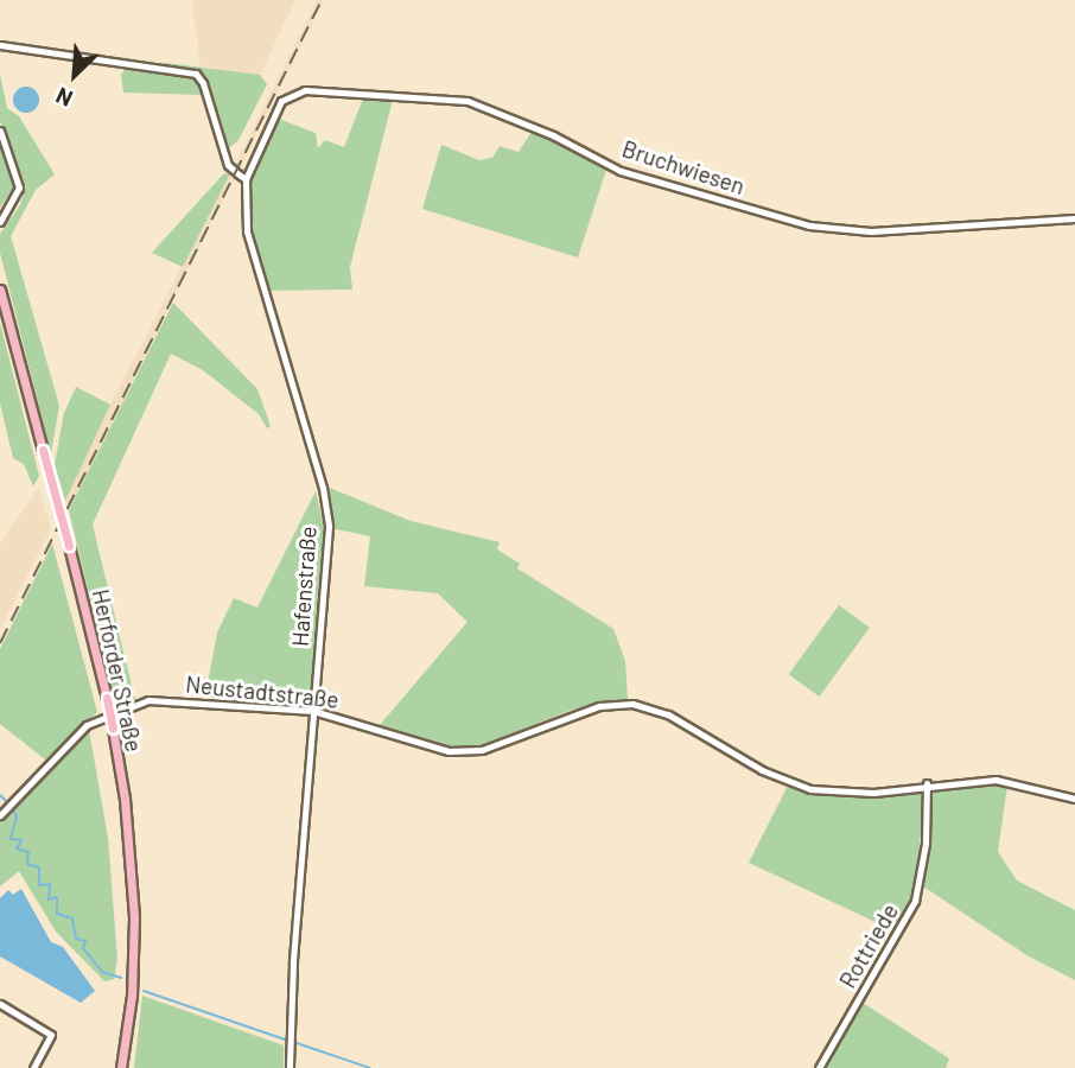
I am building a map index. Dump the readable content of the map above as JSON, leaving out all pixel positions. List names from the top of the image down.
{
  "streets": {
    "main road": ["Herforder Straße"],
    "street": [
      "Bruchwiesen",
      "Hafenstraße",
      "Neustadtstraße",
      "Rottriede"
    ]
  },
  "crossings": [
    ["Bruchwiesen", "Hafenstraße"],
    ["Hafenstraße", "Neustadtstraße"],
    ["Neustadtstraße", "Rottriede"]
  ],
  "north": "bottom left"
}
